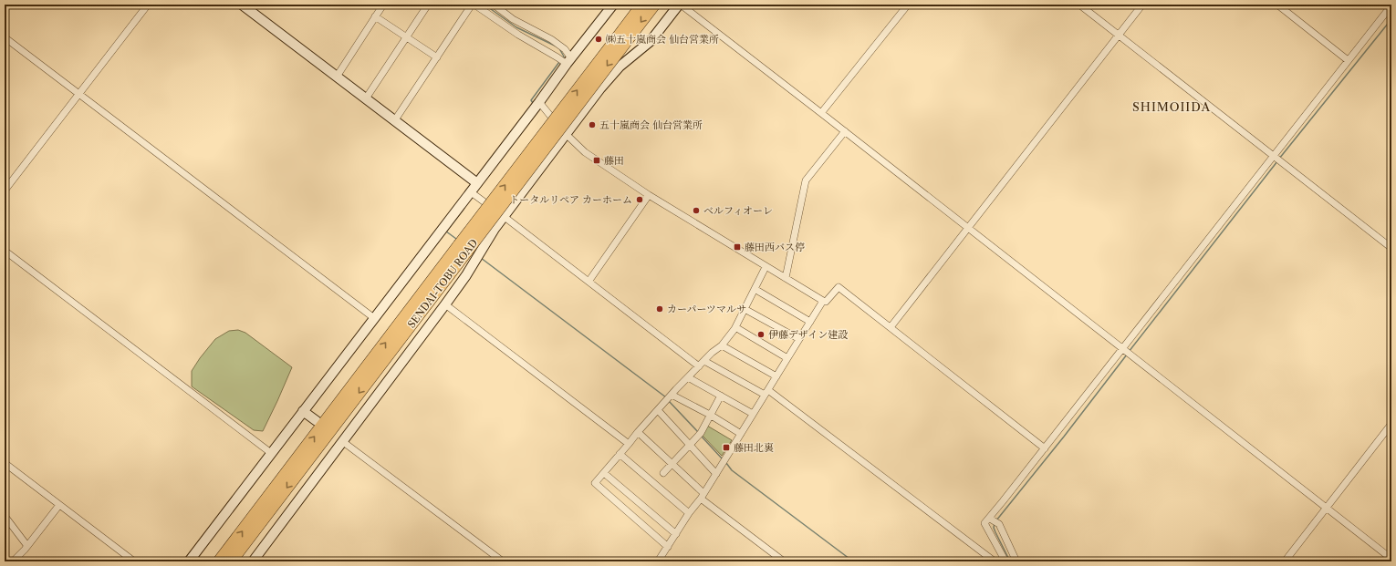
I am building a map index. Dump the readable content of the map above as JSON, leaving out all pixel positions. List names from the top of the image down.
{
  "streets": {
    "highway": ["SENDAI-TOBU ROAD"]
  },
  "districts": ["SHIMOIIDA"],
  "places": {
    "other": [
      "㈱五十嵐商会 仙台営業所",
      "五十嵐商会 仙台営業所",
      "トータルリペア カーホーム",
      "ベルフィオーレ",
      "カーパーツマルサ",
      "伊藤デザイン建設"
    ],
    "transit": ["藤田", "藤田西バス停", "藤田北裏"]
  }
}
